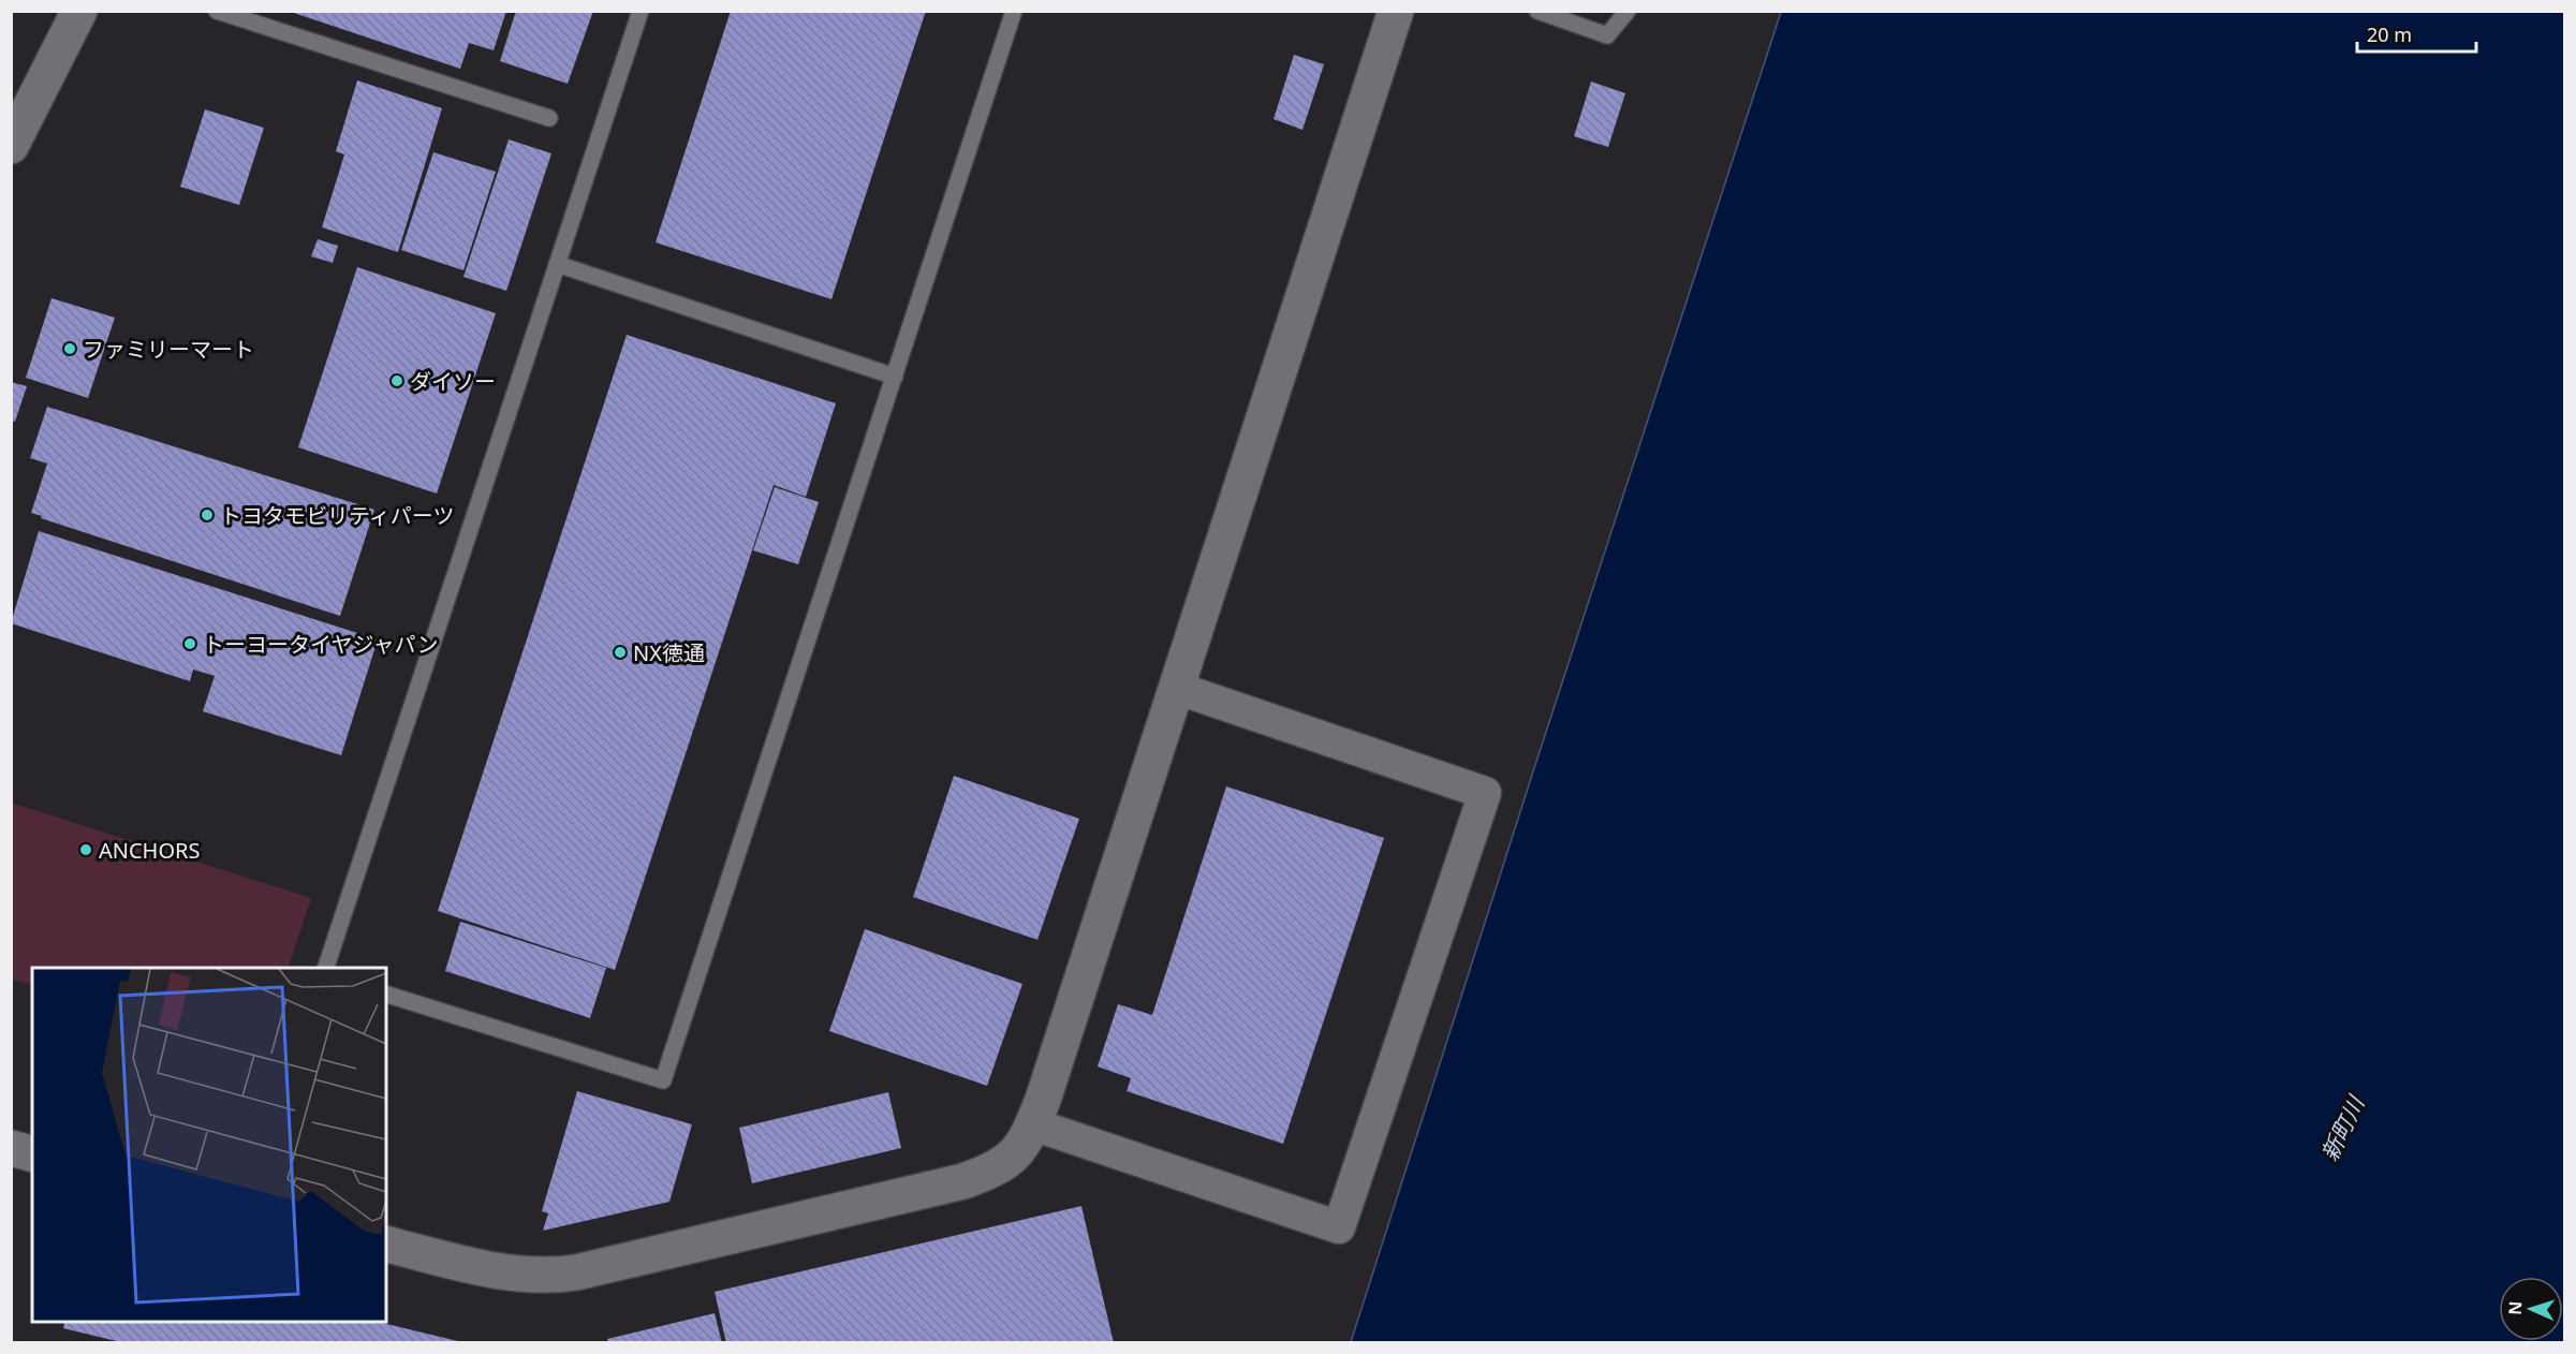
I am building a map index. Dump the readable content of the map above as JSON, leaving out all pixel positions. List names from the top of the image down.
{
  "water": ["新町川"],
  "places": [
    "ファミリーマート",
    "ダイソー",
    "トヨタモビリティパーツ",
    "トーヨータイヤジャパン",
    "NX徳通",
    "ANCHORS"
  ],
  "scale_bar": "20 m",
  "north": "left"
}
